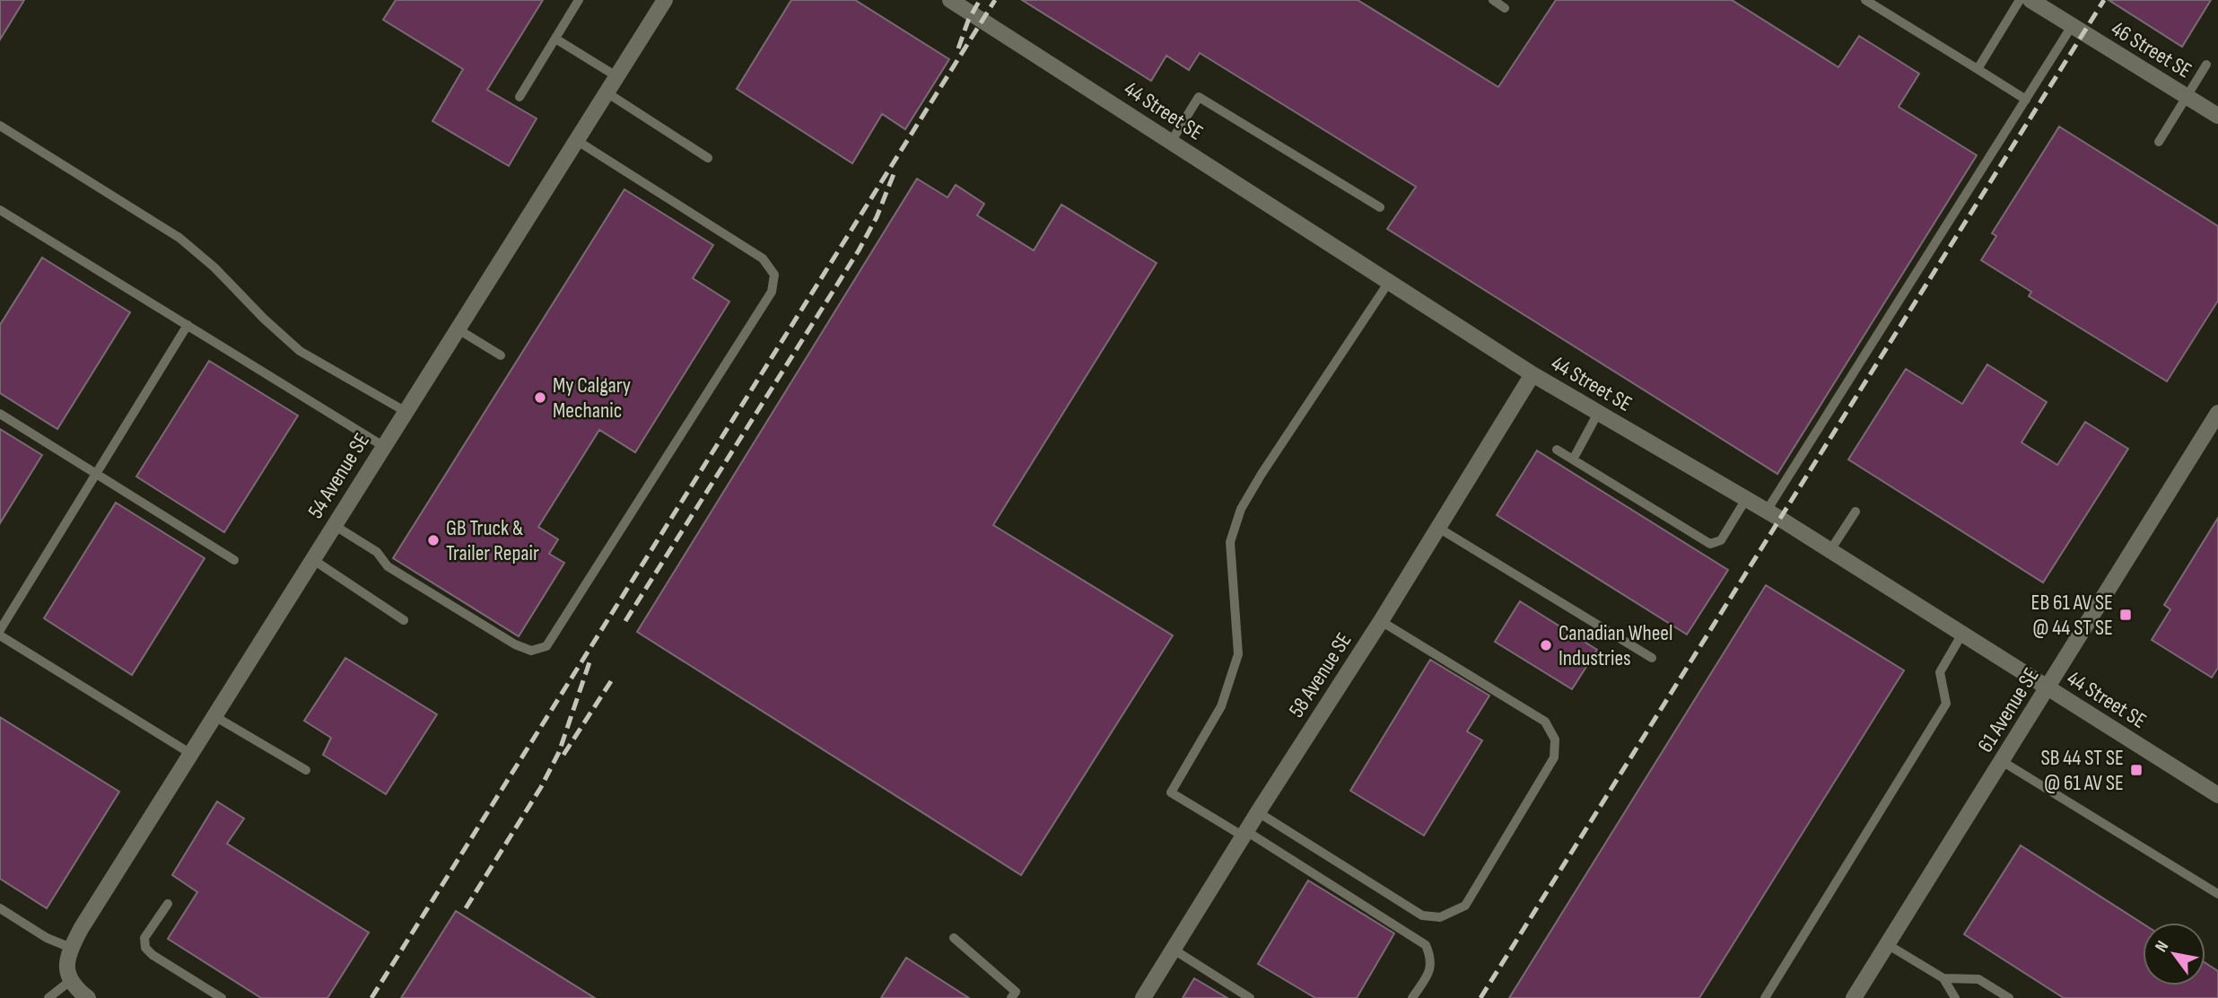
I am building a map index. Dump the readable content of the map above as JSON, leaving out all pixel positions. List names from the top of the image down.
{
  "streets": {
    "street": [
      "46 Street SE",
      "44 Street SE",
      "54 Avenue SE",
      "58 Avenue SE",
      "61 Avenue SE"
    ]
  },
  "crossings": [
    ["44 Street SE", "58 Avenue SE"],
    ["44 Street SE", "61 Avenue SE"]
  ],
  "places": {
    "other": ["My Calgary Mechanic", "GB Truck & Trailer Repair", "Canadian Wheel Industries"],
    "transit": ["EB 61 AV SE @ 44 ST SE", "SB 44 ST SE @ 61 AV SE"]
  },
  "north": "top left"
}
